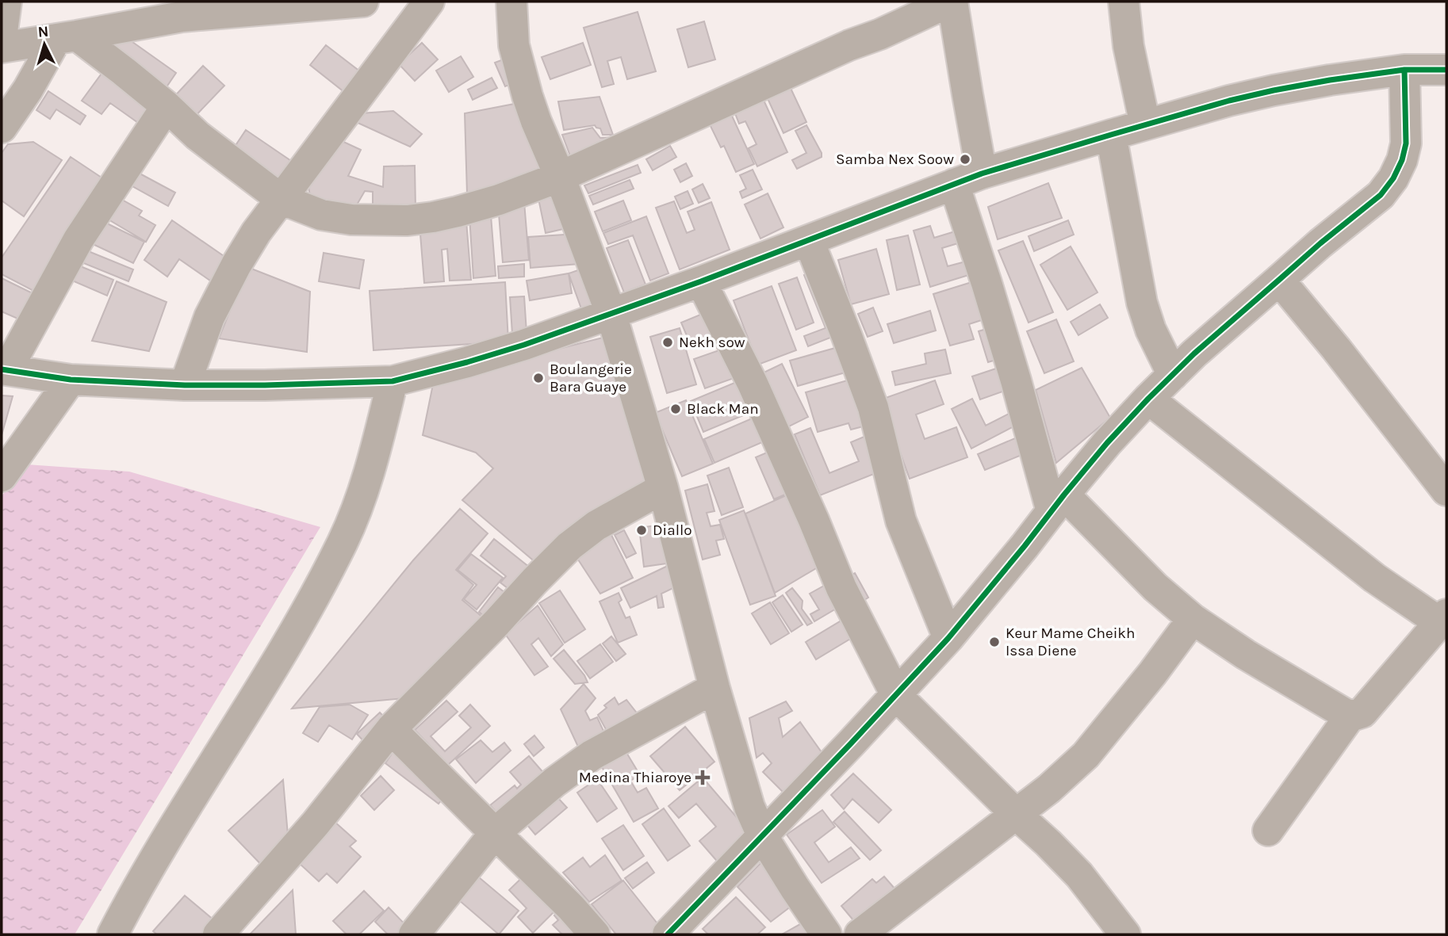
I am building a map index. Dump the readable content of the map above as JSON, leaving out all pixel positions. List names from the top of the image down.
{
  "places": {
    "other": [
      "Samba Nex Soow",
      "Nekh sow",
      "Boulangerie Bara Guaye",
      "Black Man",
      "Diallo",
      "Keur Mame Cheikh Issa Diene"
    ],
    "health": ["Medina Thiaroye"]
  },
  "north": "top"
}
